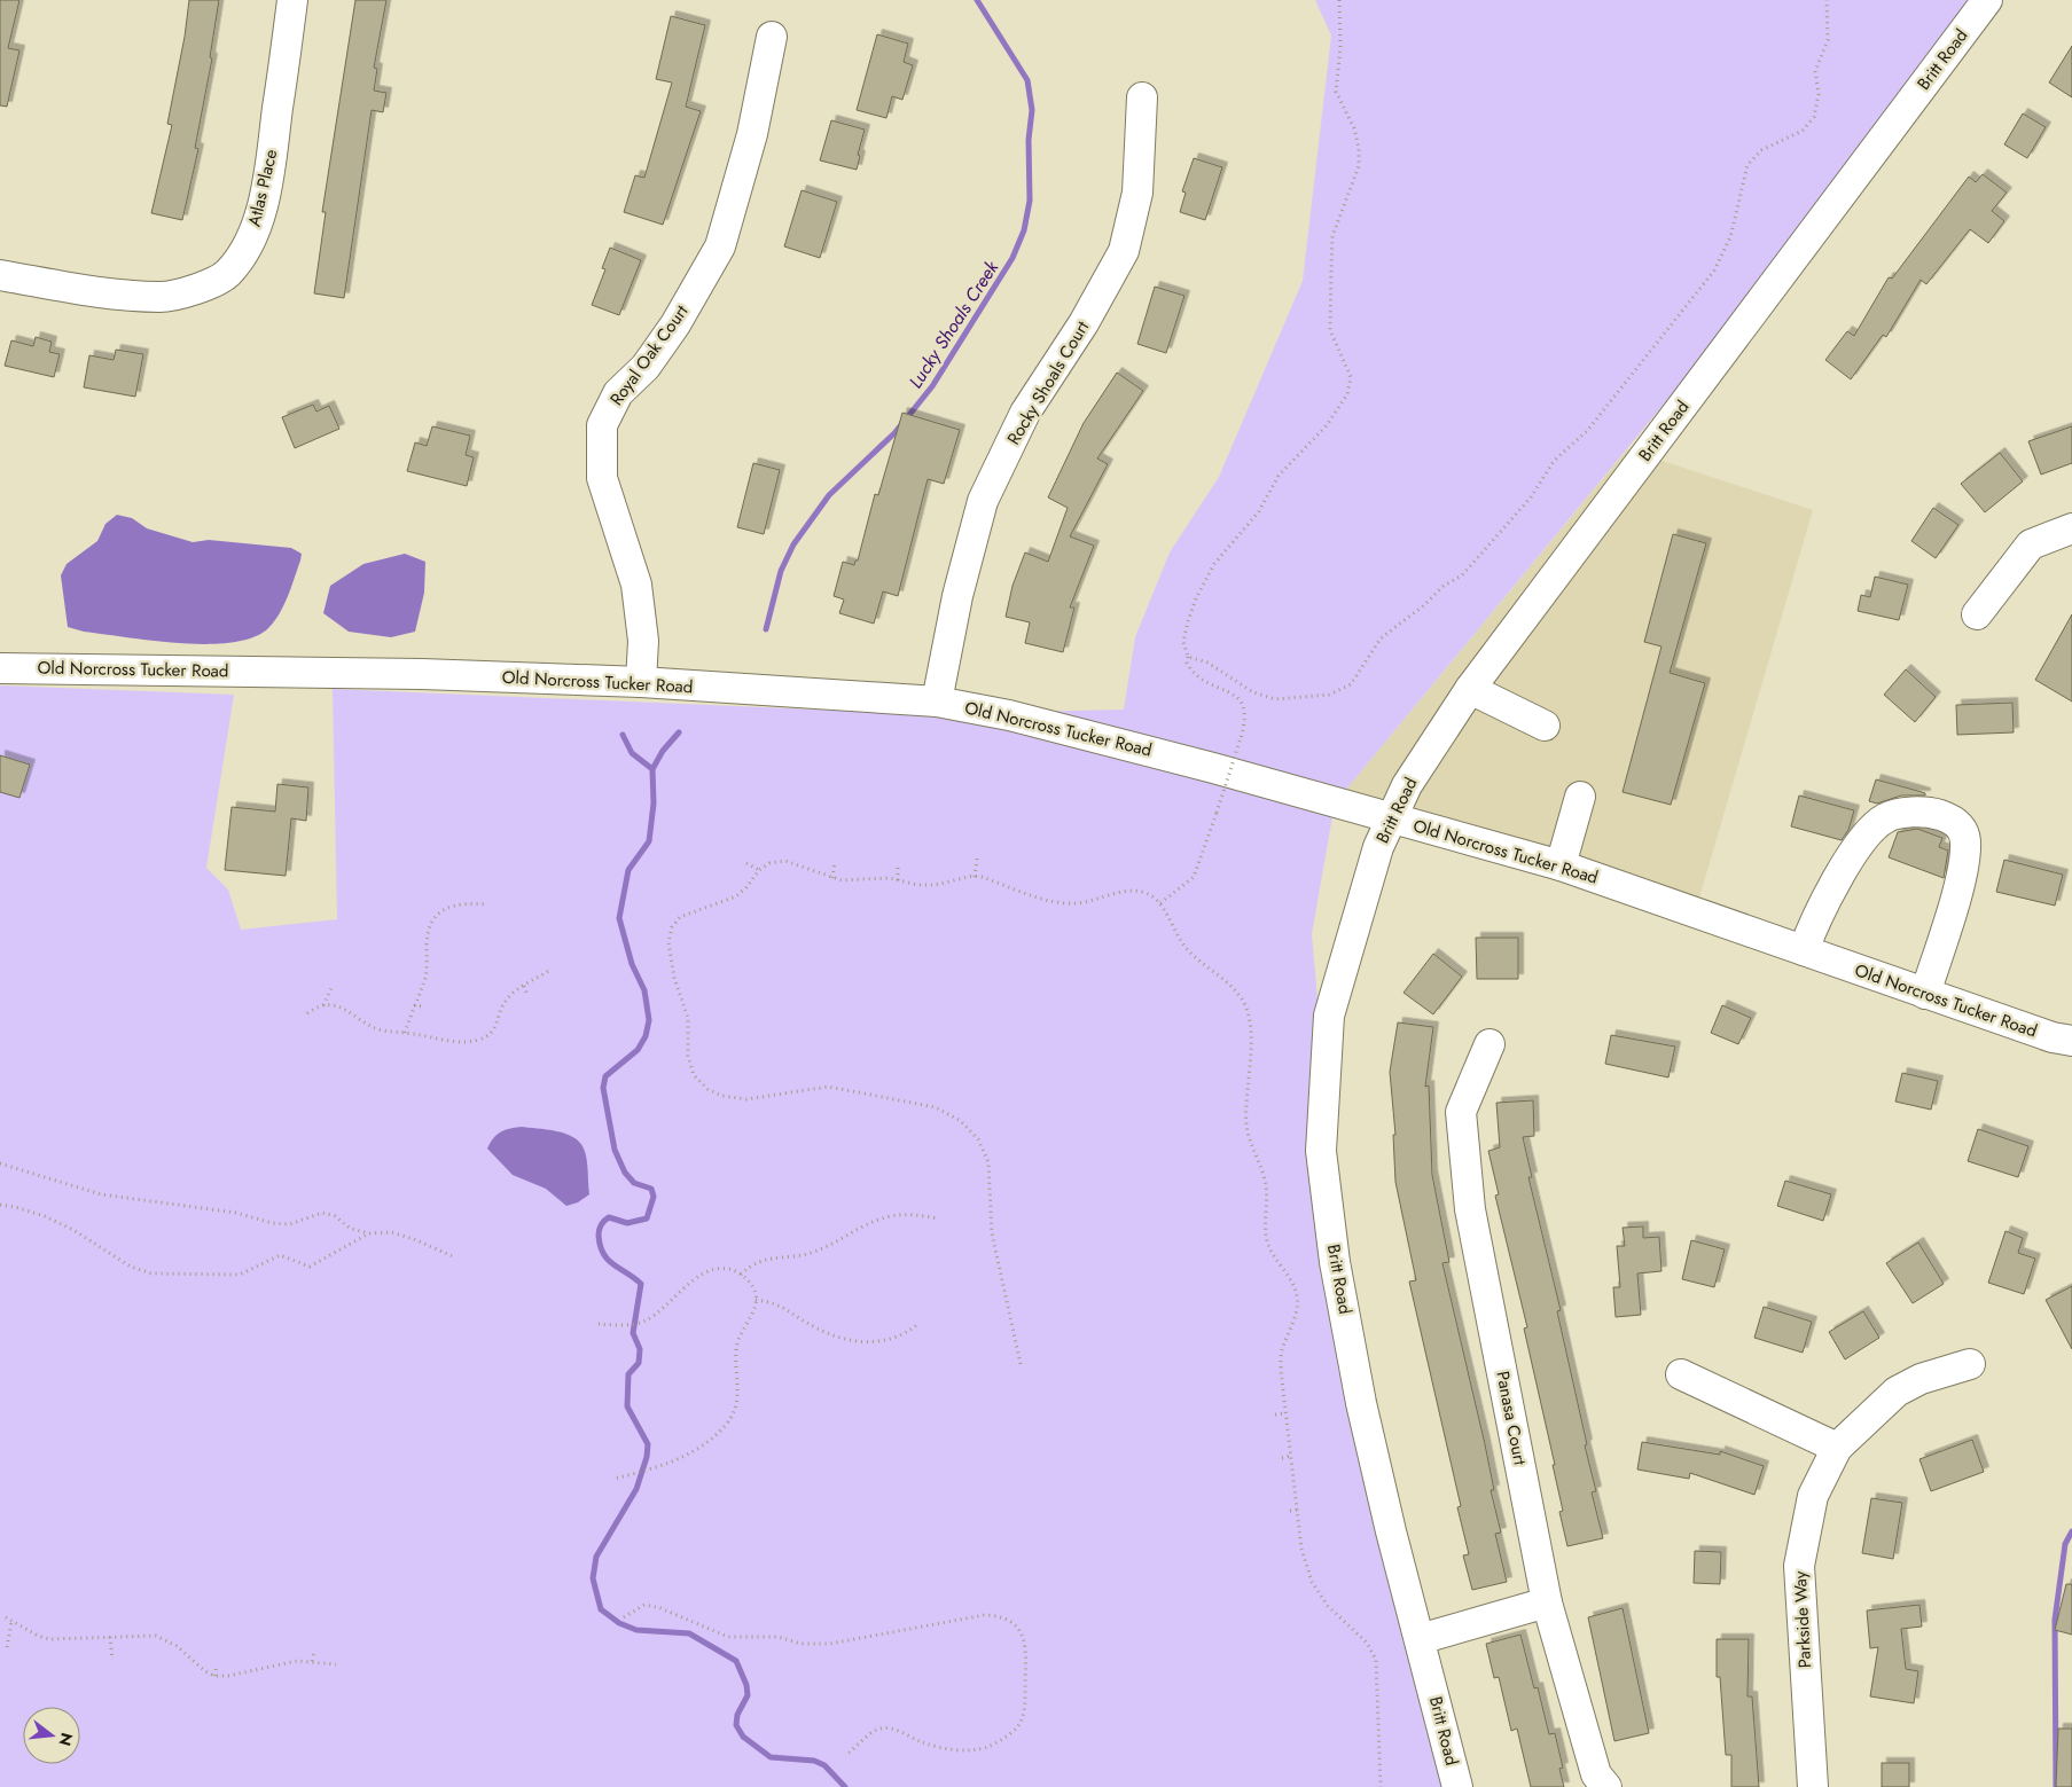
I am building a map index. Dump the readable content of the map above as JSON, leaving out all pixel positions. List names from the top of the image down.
{
  "streets": {
    "street": [
      "Britt Road",
      "Atlas Place",
      "Royal Oak Court",
      "Rocky Shoals Court",
      "Old Norcross Tucker Road",
      "Panasa Court",
      "Parkside Way"
    ]
  },
  "crossings": [
    ["Britt Road", "Old Norcross Tucker Road"],
    ["Royal Oak Court", "Old Norcross Tucker Road"],
    ["Rocky Shoals Court", "Old Norcross Tucker Road"]
  ],
  "water": ["Lucky Shoals Creek"],
  "north": "right"
}
